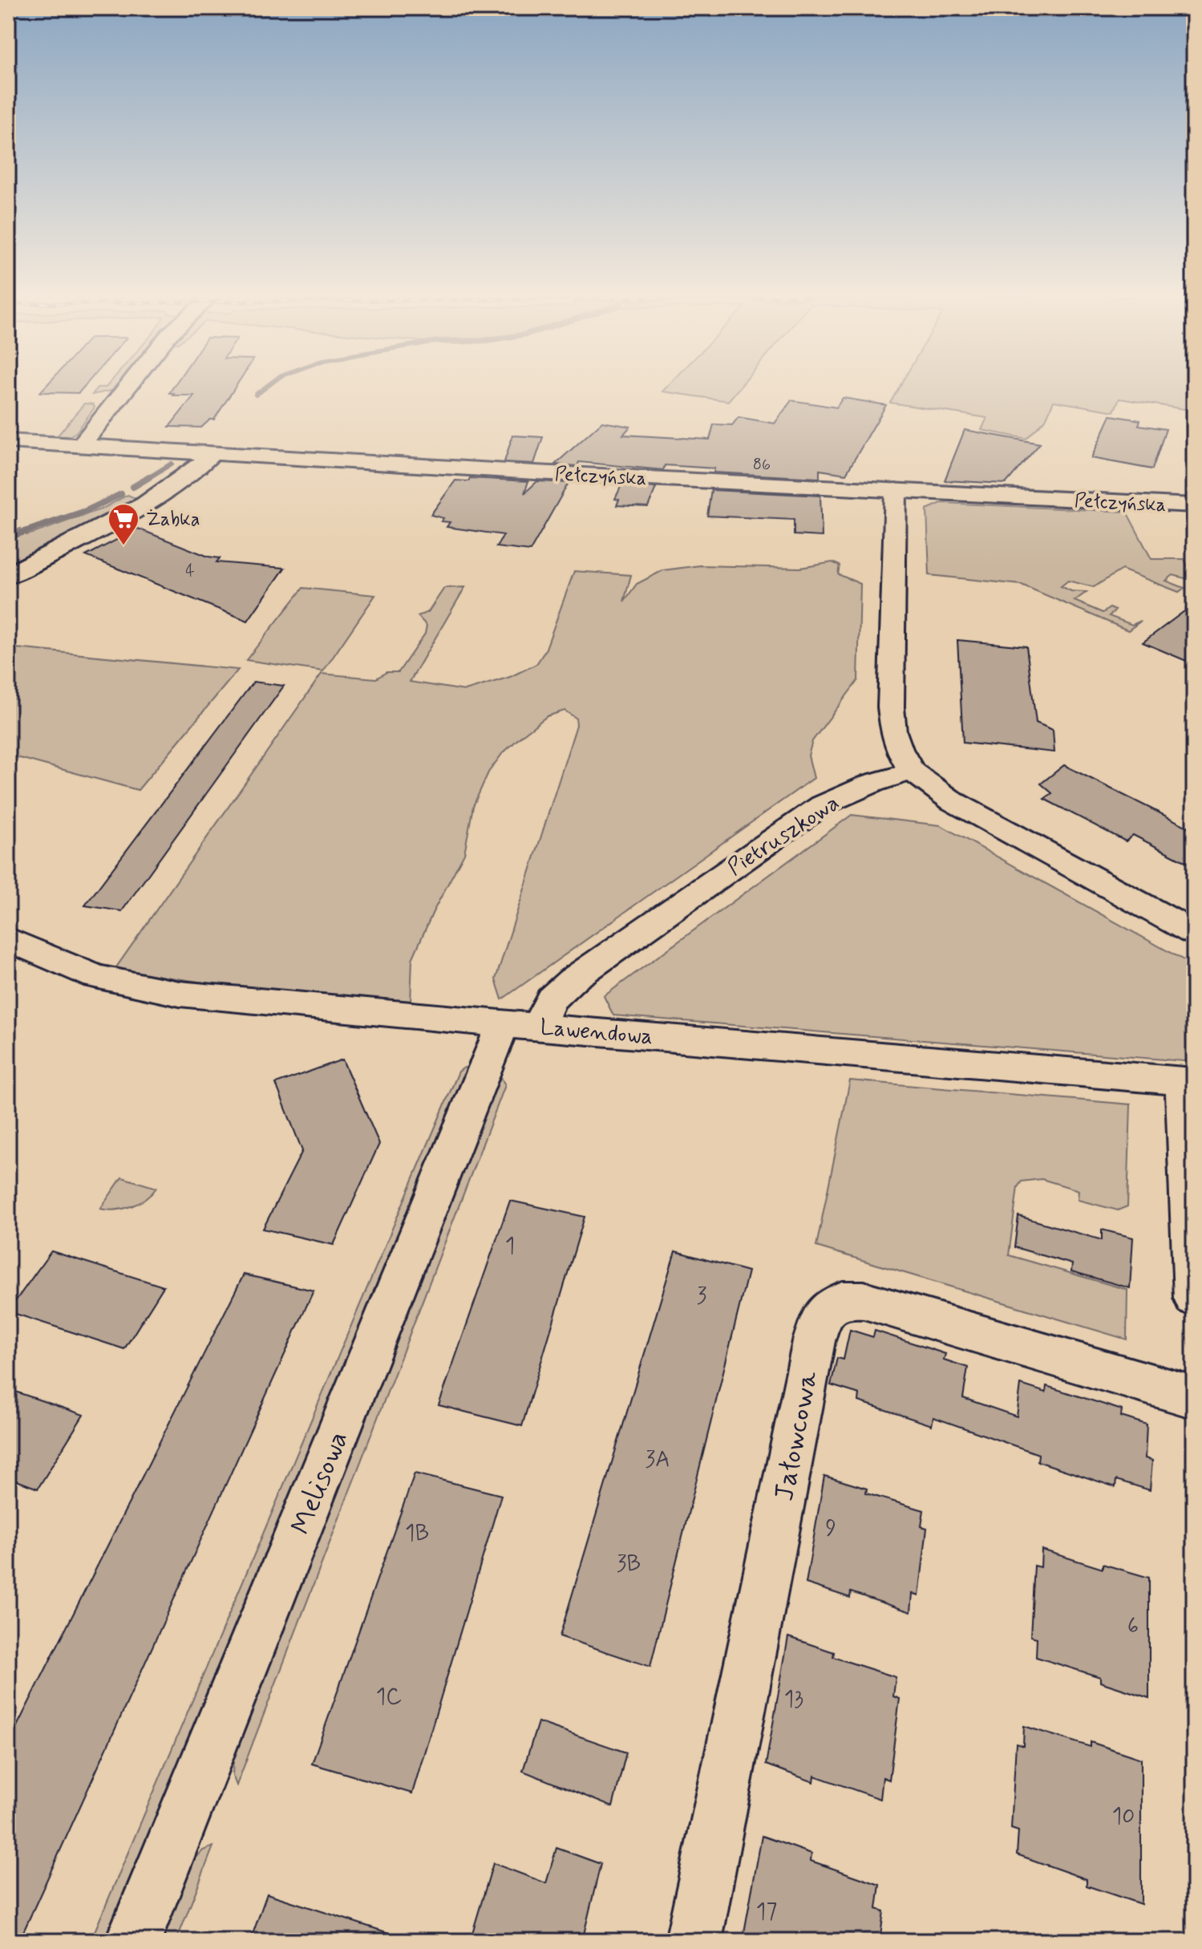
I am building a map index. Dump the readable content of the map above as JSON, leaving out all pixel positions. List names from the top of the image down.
{
  "streets": {
    "main road": ["Pełczyńska"],
    "street": [
      "Pietruszkowa",
      "Lawendowa",
      "Jałowcowa",
      "Melisowa"
    ]
  },
  "crossings": [
    ["Pietruszkowa", "Lawendowa"],
    ["Pietruszkowa", "Melisowa"],
    ["Lawendowa", "Melisowa"]
  ],
  "places": {
    "supermarket": ["Żabka"]
  },
  "house_numbers": [
    "86",
    "4",
    "1",
    "3",
    "3A",
    "9",
    "1B",
    "3B",
    "6",
    "1C",
    "13",
    "10",
    "17"
  ]
}
